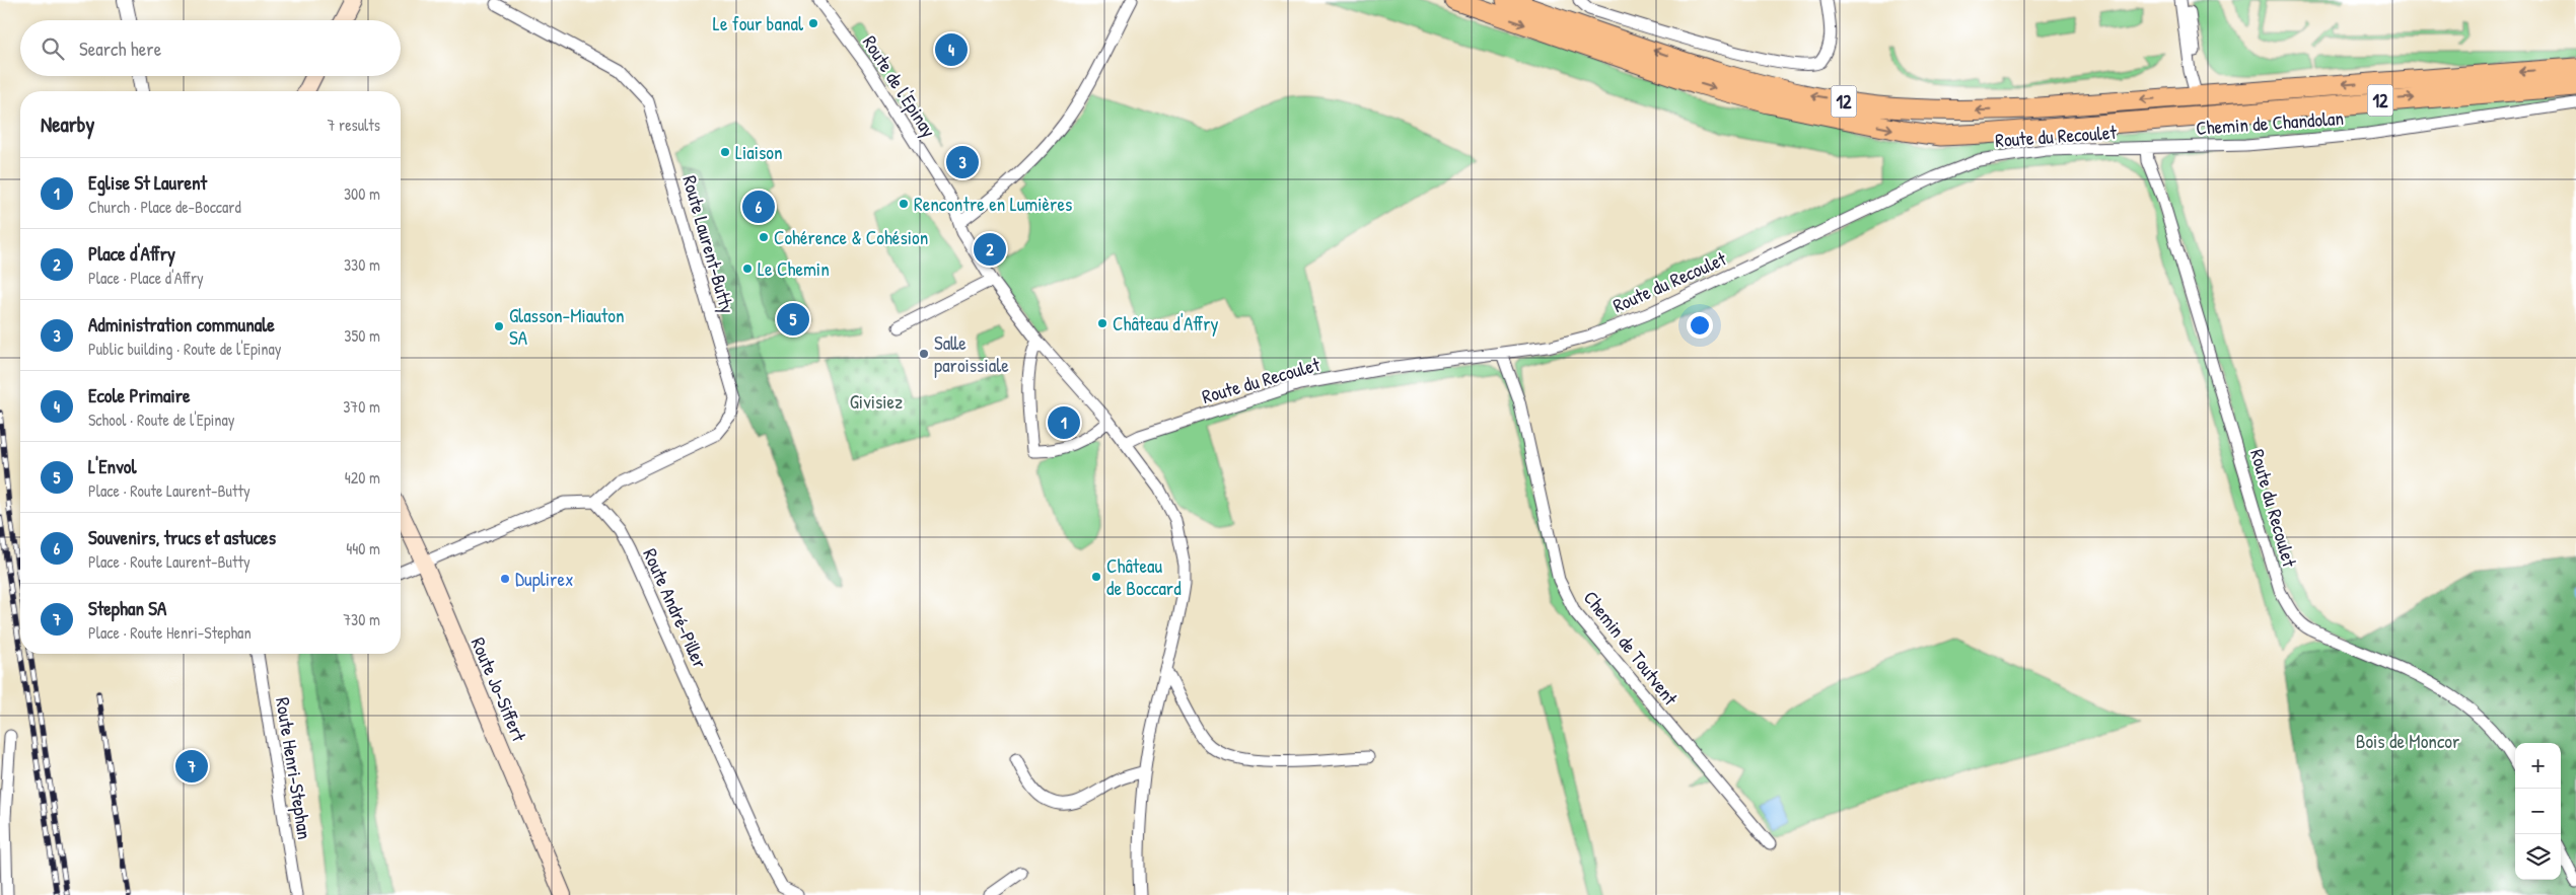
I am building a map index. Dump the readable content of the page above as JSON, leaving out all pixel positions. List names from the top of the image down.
{
  "streets": {
    "highway": ["12"],
    "main road": ["Route Jo-Siffert"],
    "street": [
      "Route de l'Epinay",
      "Chemin de Chandolan",
      "Route du Recoulet",
      "Route Laurent-Butty",
      "Route André-Piller",
      "Chemin de Toutvent",
      "Route Henri-Stephan"
    ]
  },
  "crossings": [
    ["Route de l'Epinay", "Route du Recoulet"],
    ["Chemin de Chandolan", "Route du Recoulet"],
    ["Route du Recoulet", "Chemin de Toutvent"],
    ["Route Laurent-Butty", "Route André-Piller"]
  ],
  "parks": ["Givisiez", "Bois de Moncor"],
  "places": [
    "Le four banal",
    "Liaison",
    "Rencontre en Lumières",
    "Cohérence & Cohésion",
    "Le Chemin",
    "Château d'Affry",
    "Glasson-Miauton SA",
    "Salle paroissiale",
    "Château de Boccard",
    "Duplirex"
  ],
  "page": {
    "search": "Search here",
    "pins": [
      "4",
      "3",
      "6",
      "2",
      "5",
      "1",
      "7"
    ],
    "heading": ["Nearby", "7 results"],
    "list": [
      {
        "mark": "1",
        "name": "Eglise St Laurent",
        "note": "Church · Place de-Boccard",
        "value": "300 m"
      },
      {
        "mark": "2",
        "name": "Place d'Affry",
        "note": "Place · Place d'Affry",
        "value": "330 m"
      },
      {
        "mark": "3",
        "name": "Administration communale",
        "note": "Public building · Route de l'Epinay",
        "value": "350 m"
      },
      {
        "mark": "4",
        "name": "Ecole Primaire",
        "note": "School · Route de l'Epinay",
        "value": "370 m"
      },
      {
        "mark": "5",
        "name": "L'Envol",
        "note": "Place · Route Laurent-Butty",
        "value": "420 m"
      },
      {
        "mark": "6",
        "name": "Souvenirs, trucs et astuces",
        "note": "Place · Route Laurent-Butty",
        "value": "440 m"
      },
      {
        "mark": "7",
        "name": "Stephan SA",
        "note": "Place · Route Henri-Stephan",
        "value": "730 m"
      }
    ],
    "map_buttons": ["+", "−"]
  }
}
